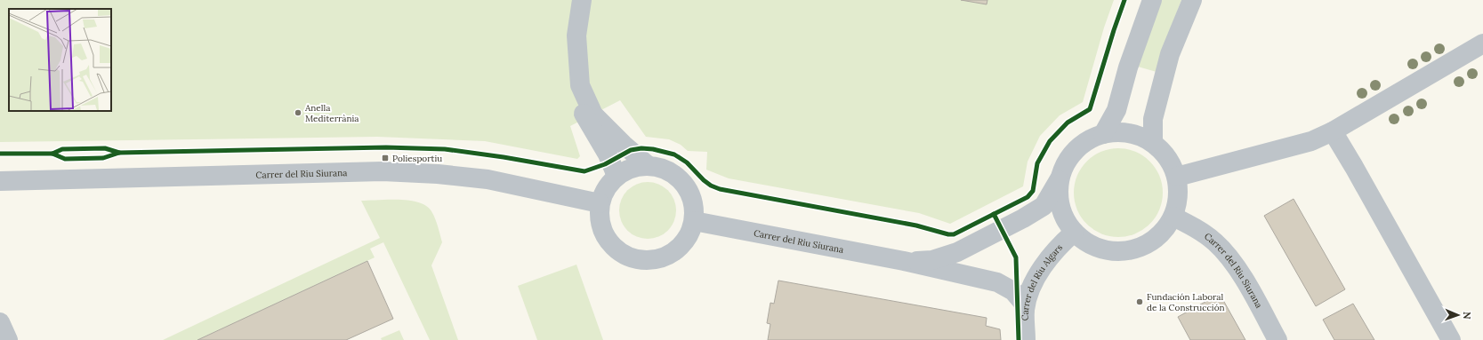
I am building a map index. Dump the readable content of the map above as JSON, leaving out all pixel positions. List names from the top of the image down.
{
  "streets": {
    "street": ["Carrer del Riu Siurana", "Carrer del Riu Algars"]
  },
  "crossings": [
    ["Carrer del Riu Siurana", "Carrer del Riu Algars"]
  ],
  "places": {
    "other": ["Anella Mediterrània", "Fundación Laboral de la Construcción"],
    "transit": ["Poliesportiu"]
  },
  "north": "right"
}
